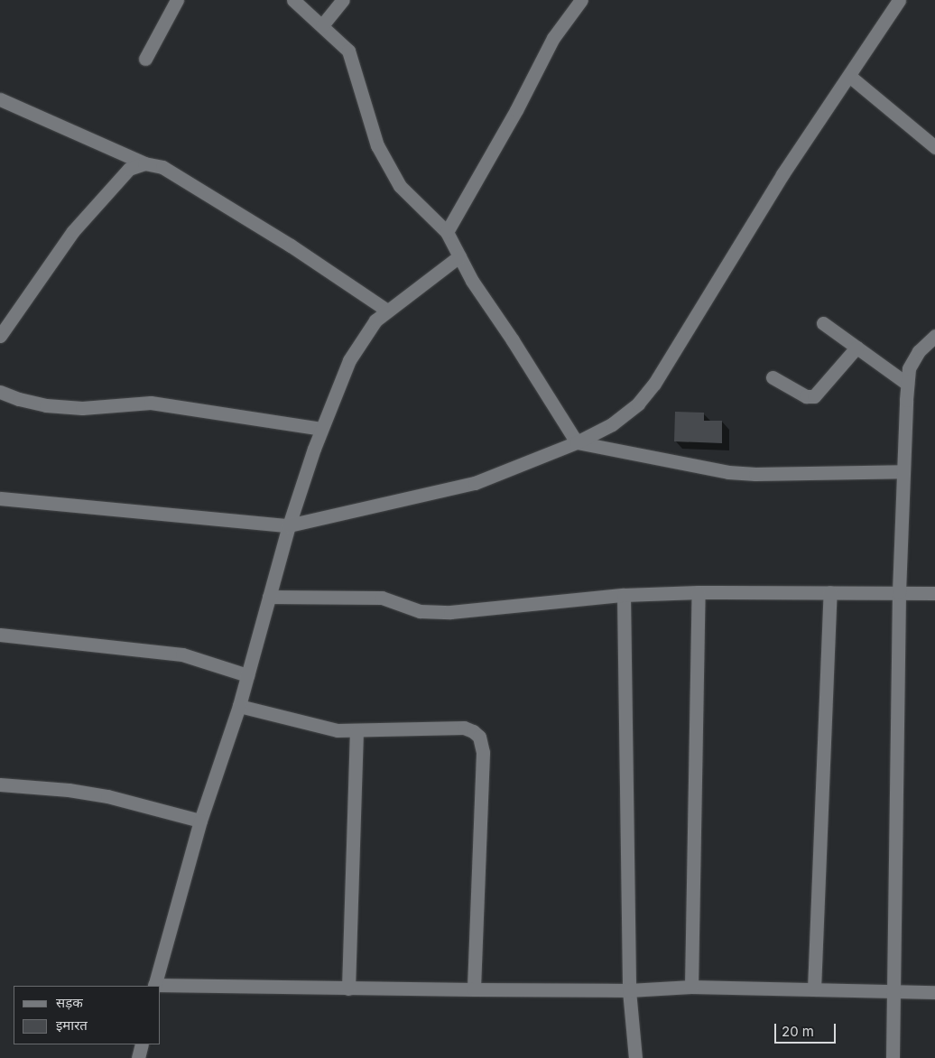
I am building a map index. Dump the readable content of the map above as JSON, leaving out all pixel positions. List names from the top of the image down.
{
  "legend": ["सड़क", "इमारत"],
  "scale_bar": "20 m"
}
